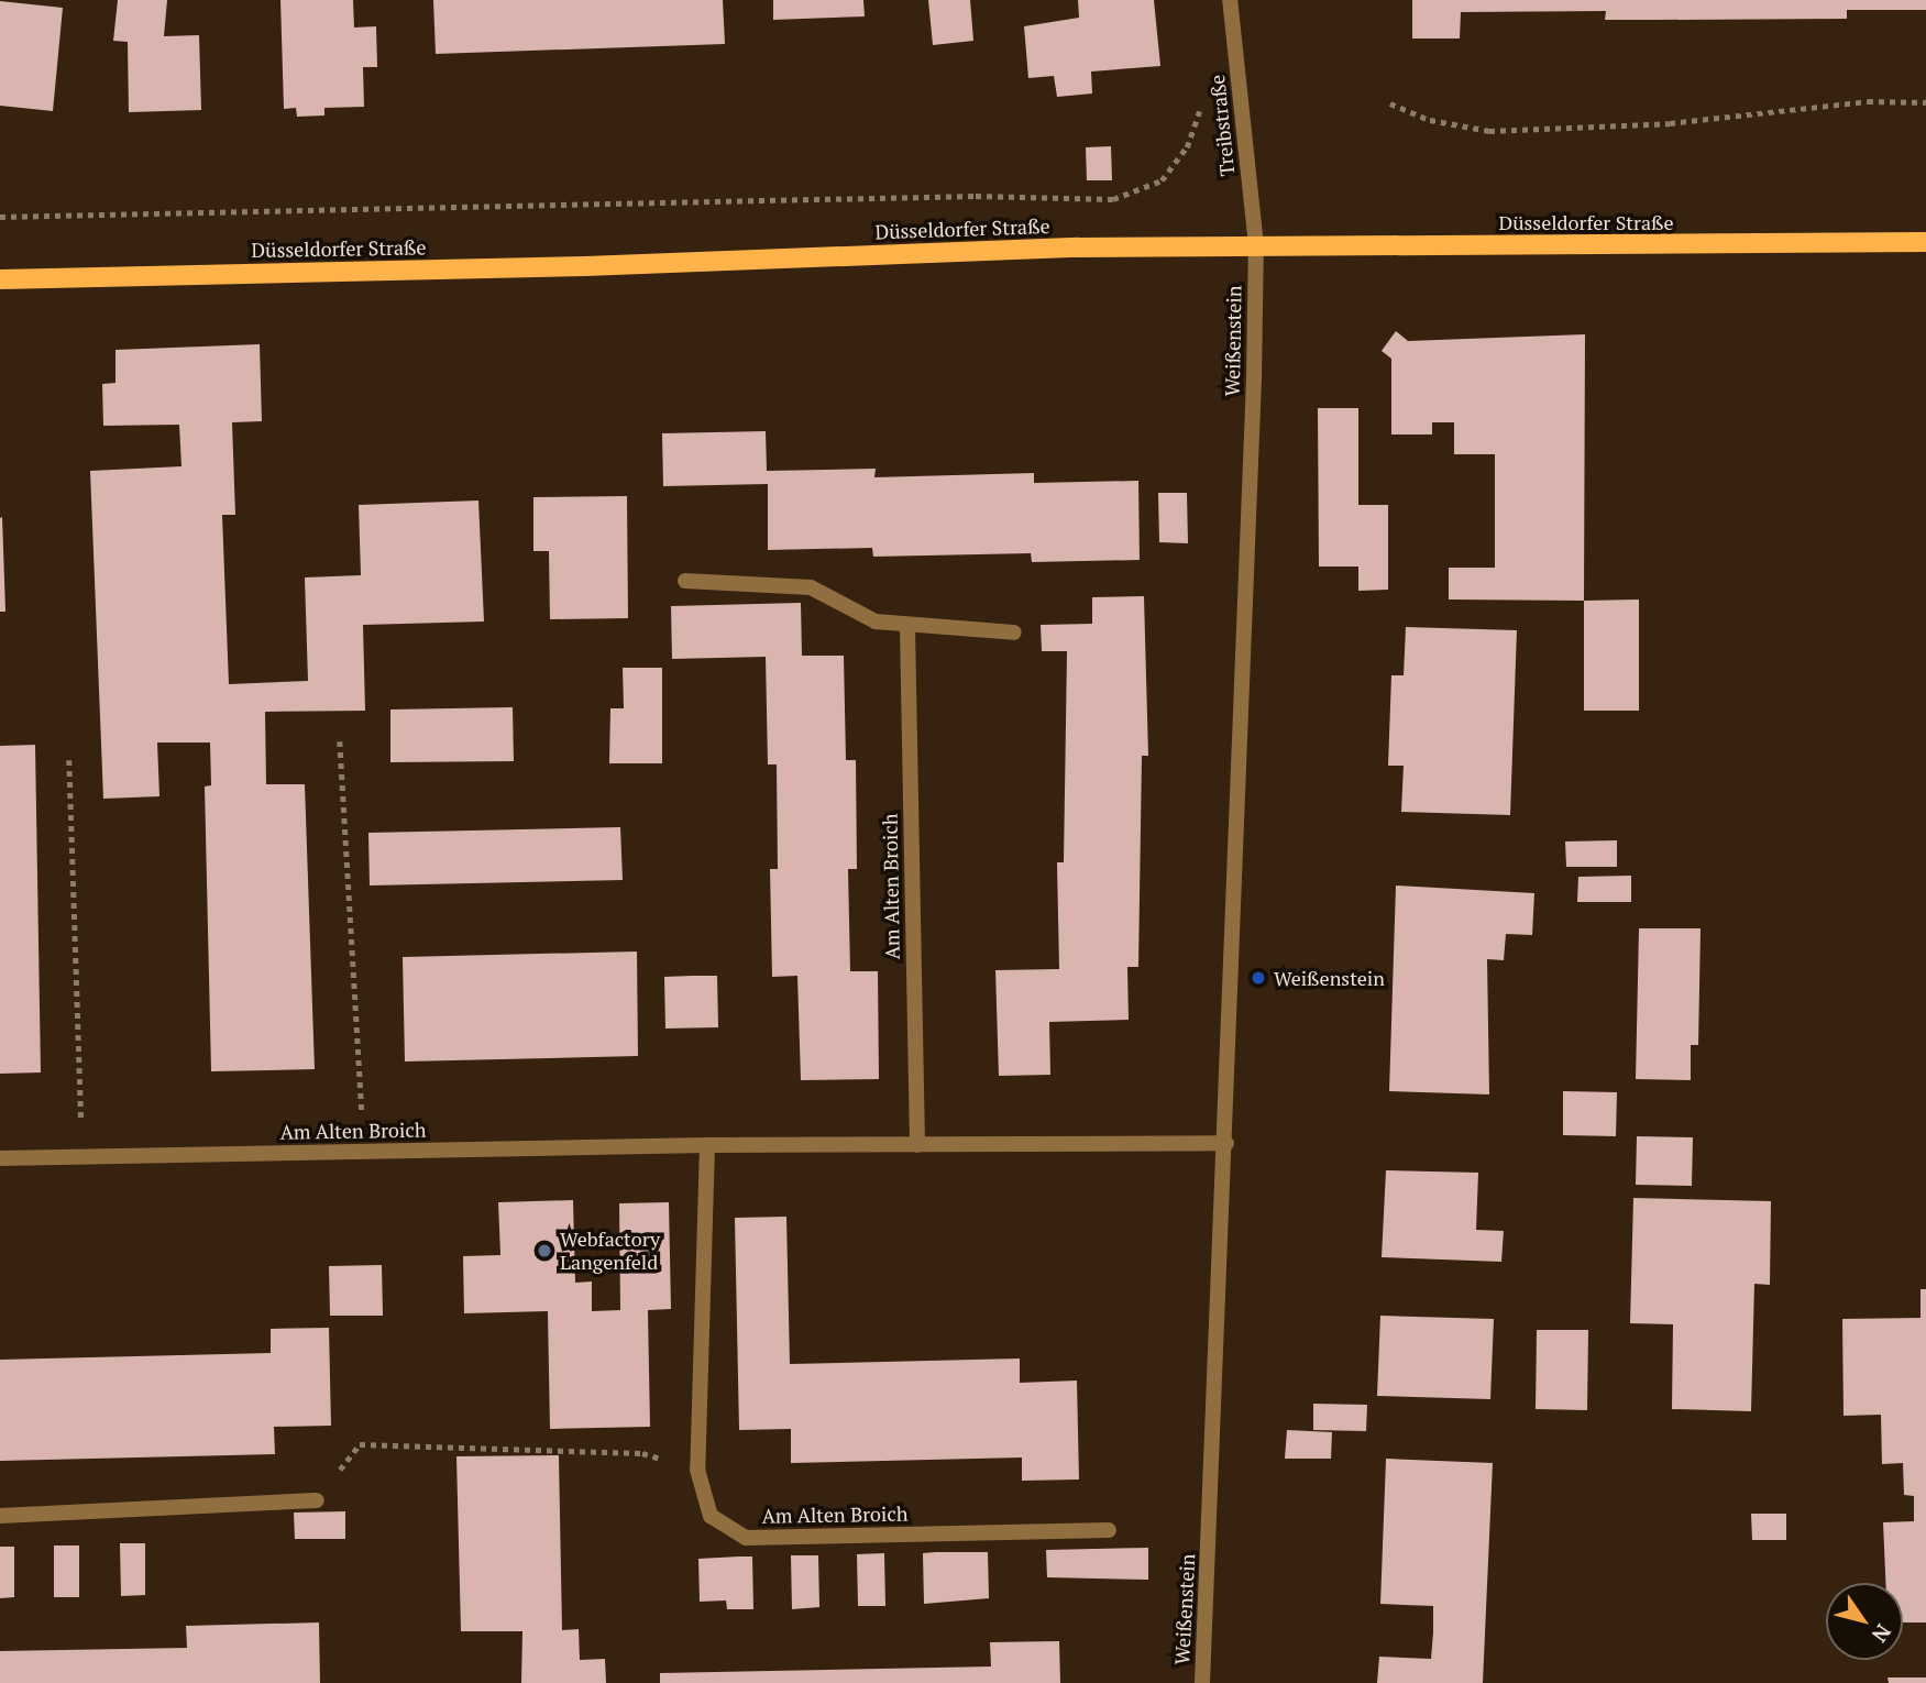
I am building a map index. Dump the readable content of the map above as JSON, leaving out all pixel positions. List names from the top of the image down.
{
  "streets": {
    "main road": ["Düsseldorfer Straße"],
    "street": ["Treibstraße", "Weißenstein", "Am Alten Broich"]
  },
  "crossings": [
    ["Treibstraße", "Düsseldorfer Straße"],
    ["Treibstraße", "Weißenstein"],
    ["Düsseldorfer Straße", "Weißenstein"],
    ["Weißenstein", "Am Alten Broich"]
  ],
  "places": ["Weißenstein", "Webfactory Langenfeld"],
  "north": "bottom right"
}
